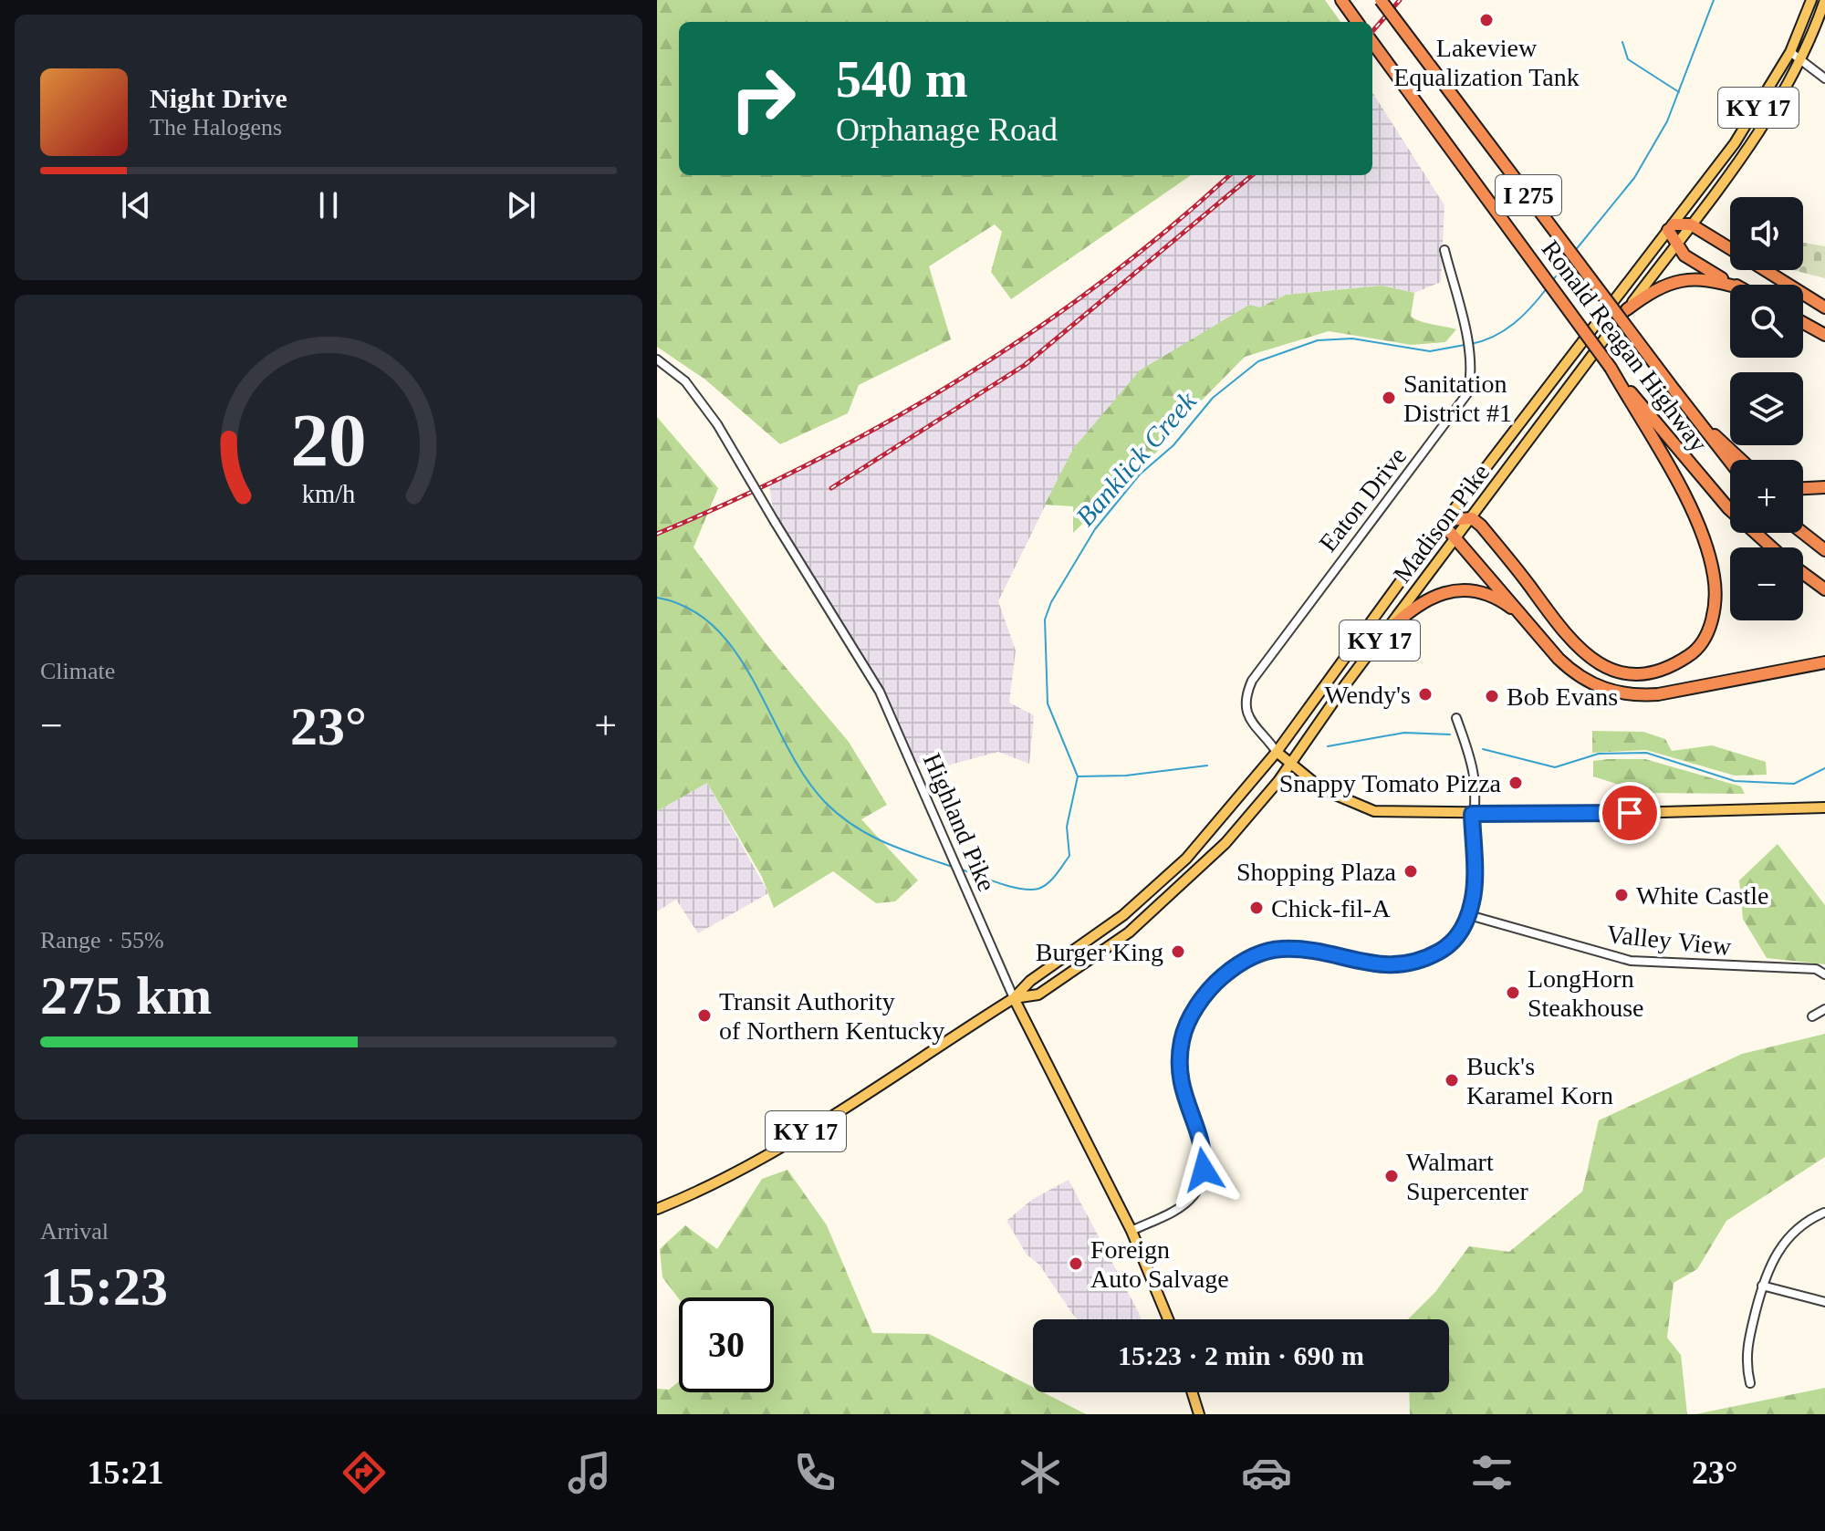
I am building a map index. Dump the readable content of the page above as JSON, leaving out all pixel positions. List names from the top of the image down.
{
  "streets": {
    "highway": ["I 275", "Ronald Reagan Highway"],
    "main road": ["KY 17", "Madison Pike", "Highland Pike"],
    "street": ["Eaton Drive", "Valley View"]
  },
  "crossings": [
    ["Eaton Drive", "Madison Pike"],
    ["Madison Pike", "Highland Pike"]
  ],
  "water": ["Banklick Creek"],
  "places": [
    "Lakeview Equalization Tank",
    "Sanitation District #1",
    "Wendy's",
    "Bob Evans",
    "Snappy Tomato Pizza",
    "Shopping Plaza",
    "White Castle",
    "Chick-fil-A",
    "Burger King",
    "LongHorn Steakhouse",
    "Transit Authority of Northern Kentucky",
    "Buck's Karamel Korn",
    "Walmart Supercenter",
    "Foreign Auto Salvage"
  ],
  "page": {
    "turn": ["540 m", "Orphanage Road"],
    "song": ["Night Drive", "The Halogens"],
    "map_buttons": ["+", "−"],
    "tile": [
      "Climate",
      ["Range · 55%", "275 km"],
      ["Arrival", "15:23"]
    ],
    "heat": ["−", "23°", "+"],
    "limit": "30",
    "trip": "15:23 · 2 min · 690 m",
    "tabs": ["15:21", "23°"],
    "gauge": ["20", "km/h"]
  }
}
